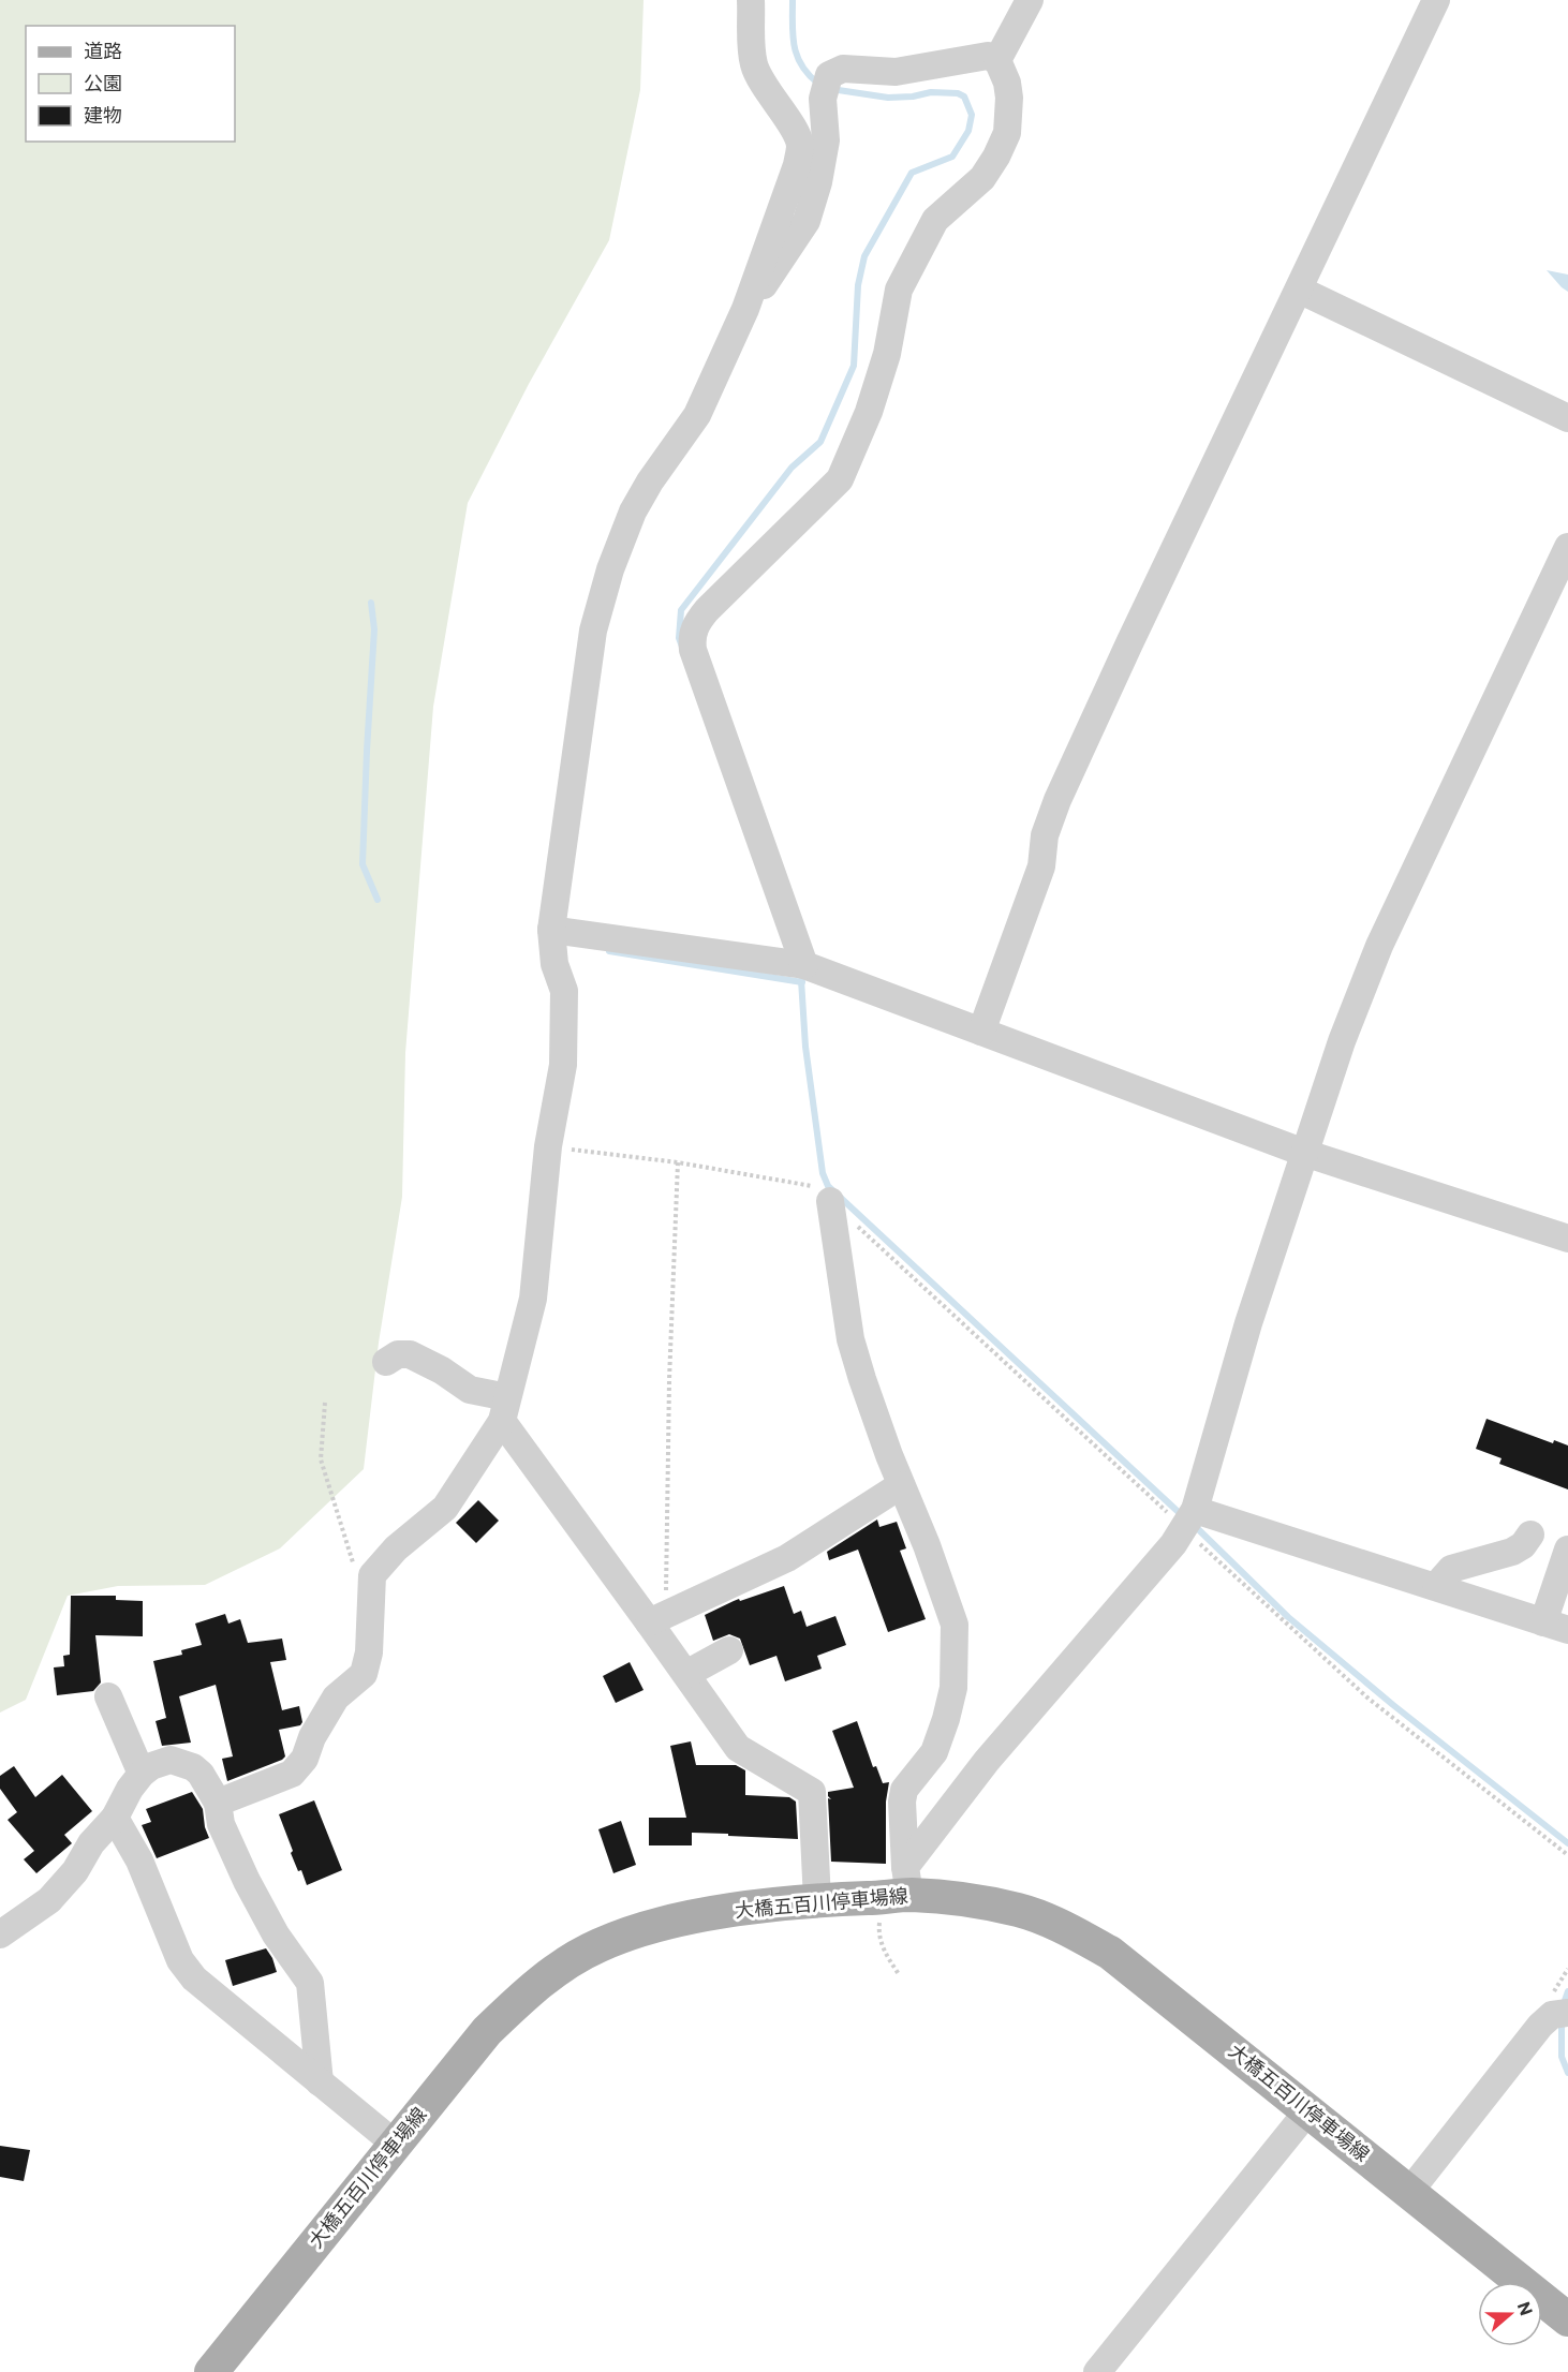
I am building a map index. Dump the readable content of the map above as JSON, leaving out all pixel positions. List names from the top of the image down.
{
  "streets": {
    "main road": ["大橋五百川停車場線"]
  },
  "legend": ["道路", "公園", "建物"],
  "north": "right"
}
